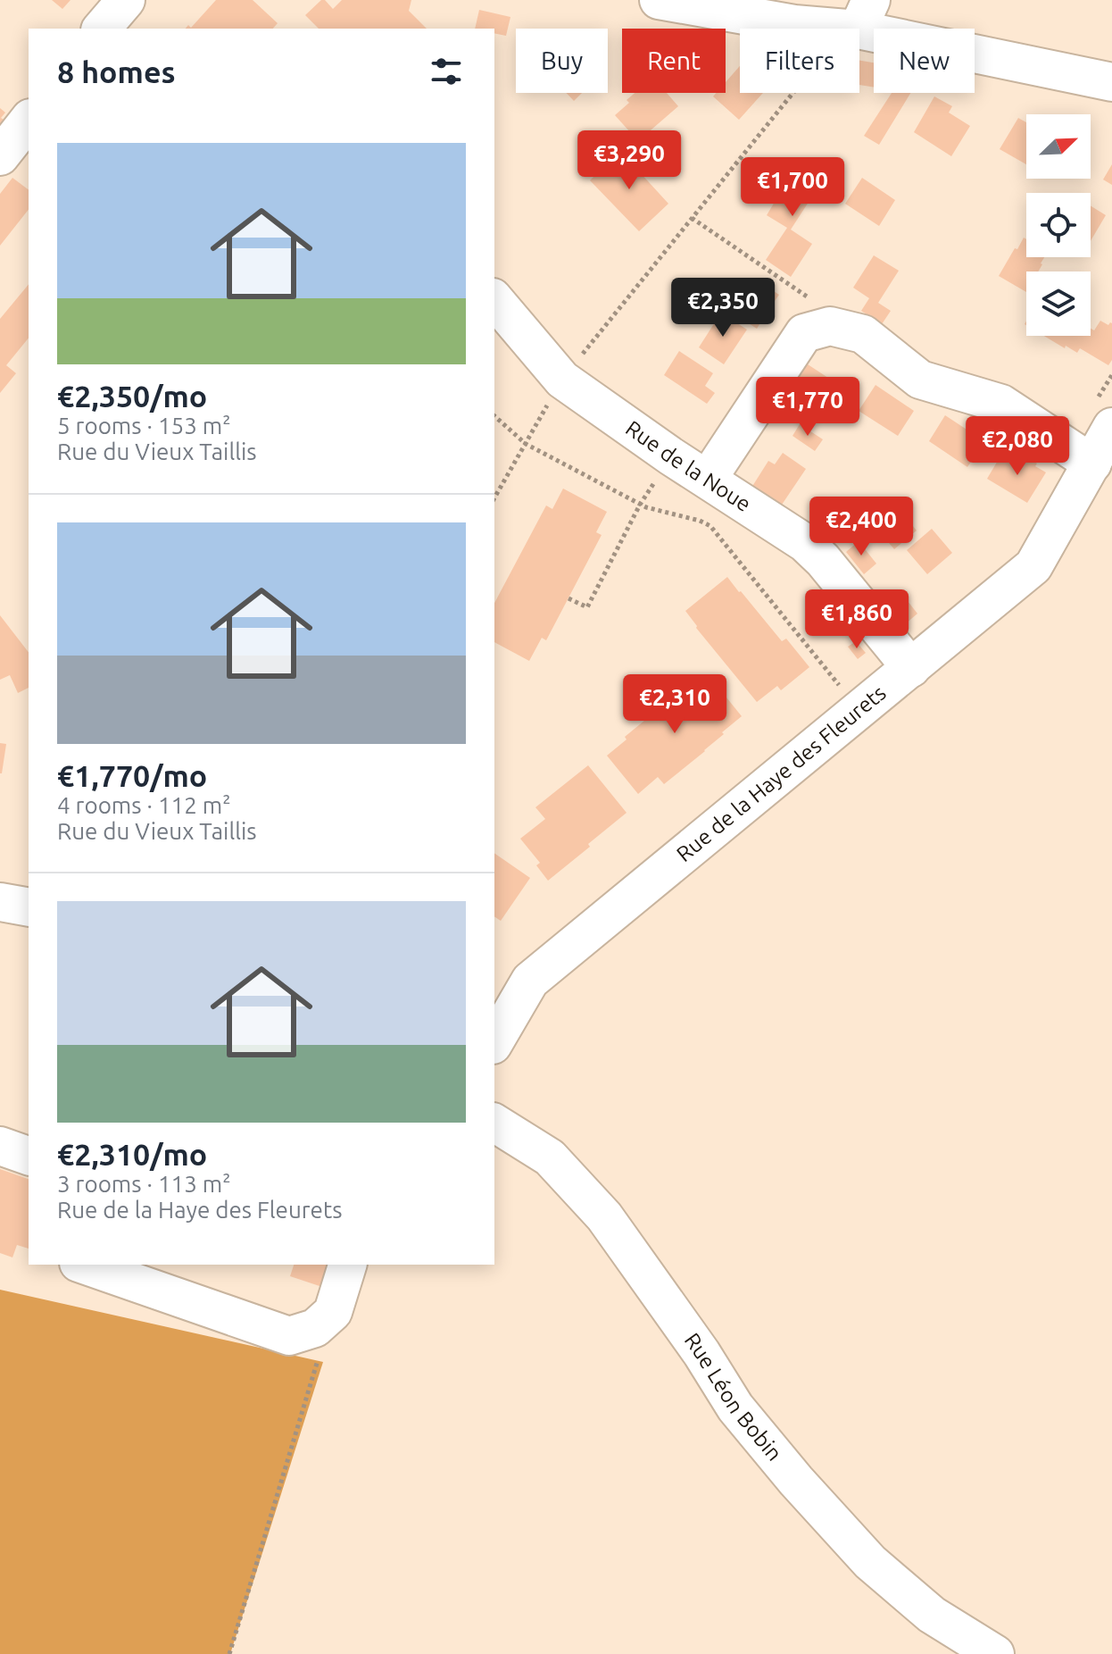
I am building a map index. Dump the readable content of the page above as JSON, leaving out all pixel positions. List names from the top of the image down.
{
  "streets": {
    "street": ["Rue de la Noue", "Rue de la Haye des Fleurets", "Rue Léon Bobin"]
  },
  "crossings": [
    ["Rue de la Noue", "Rue de la Haye des Fleurets"]
  ],
  "north": "top right",
  "page": {
    "chip": [
      "Buy",
      "Rent",
      "Filters",
      "New"
    ],
    "heading": "8 homes",
    "list": [
      {
        "name": "€2,350/mo",
        "note": "5 rooms · 153 m² · Rue du Vieux Taillis"
      },
      {
        "name": "€1,770/mo",
        "note": "4 rooms · 112 m² · Rue du Vieux Taillis"
      },
      {
        "name": "€2,310/mo",
        "note": "3 rooms · 113 m² · Rue de la Haye des Fleurets"
      }
    ],
    "price": [
      "€3,290",
      "€1,700",
      "€2,350",
      "€1,770",
      "€2,080",
      "€2,400",
      "€1,860",
      "€2,310"
    ]
  }
}
